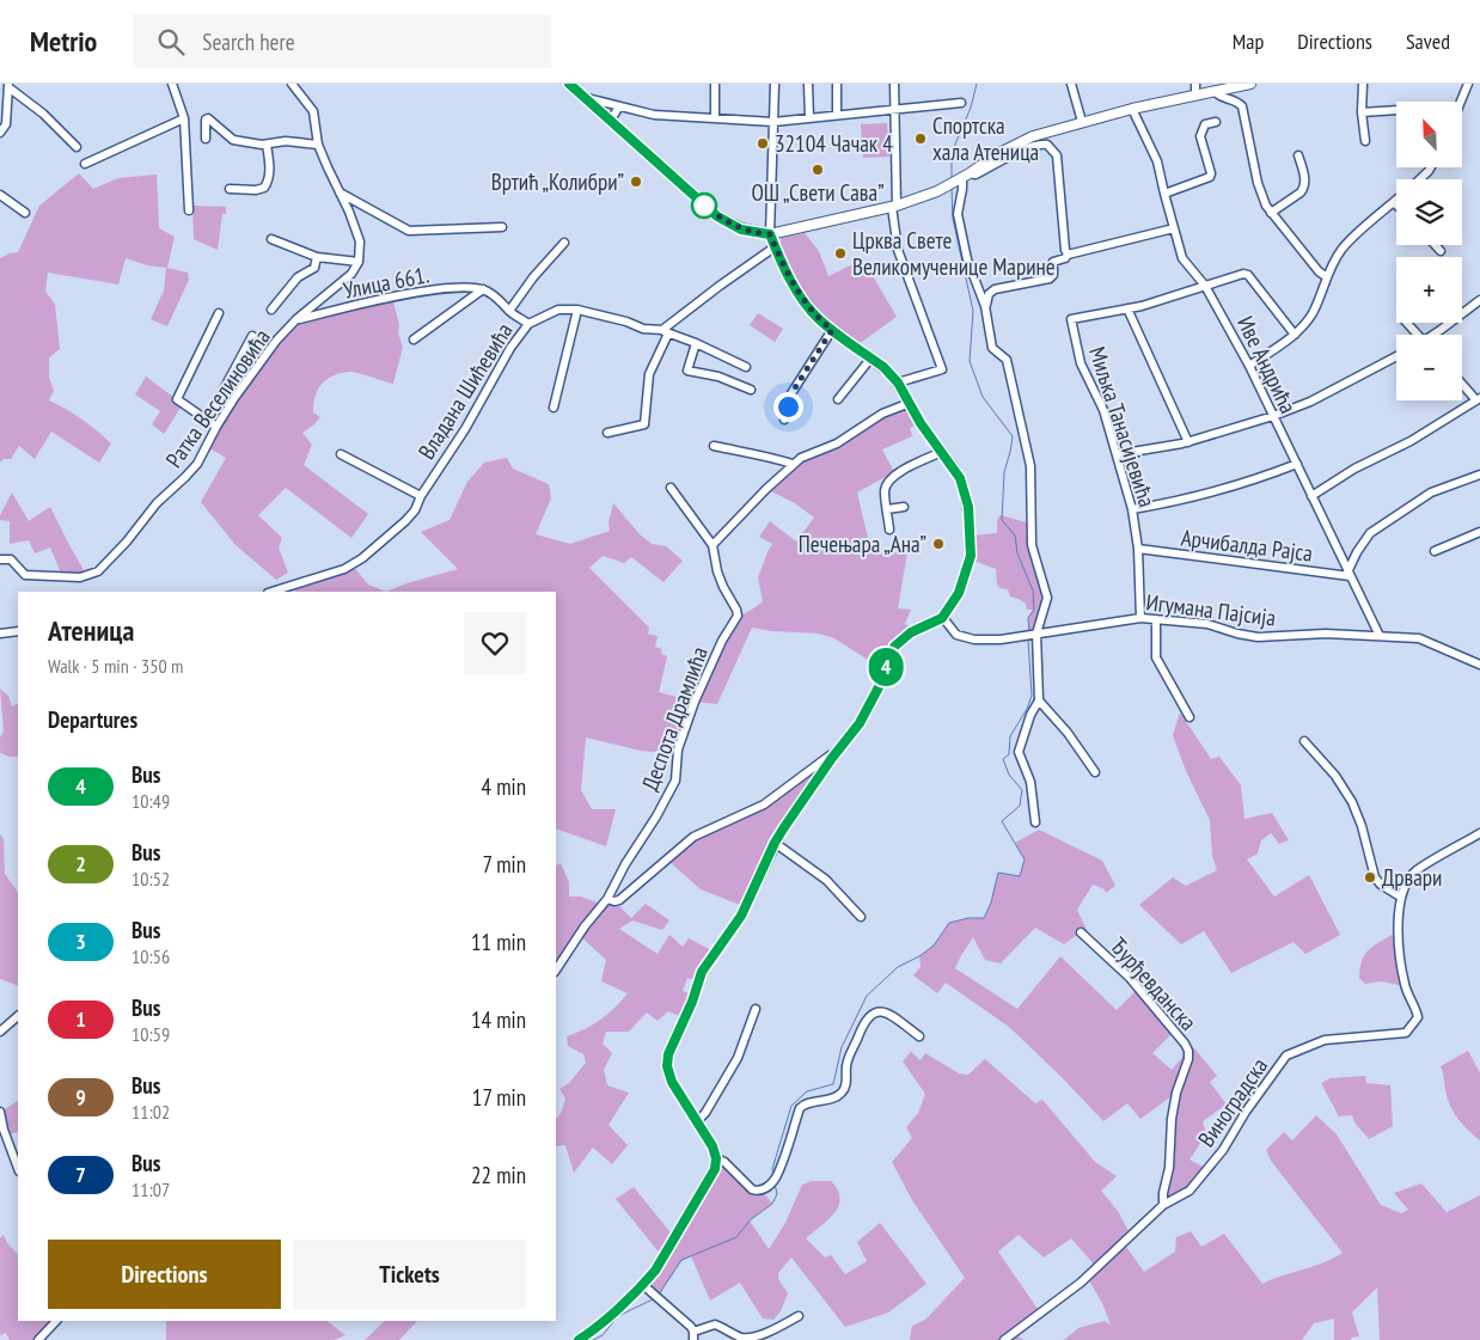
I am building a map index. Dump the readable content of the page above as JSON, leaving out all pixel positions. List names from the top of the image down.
{
  "streets": {
    "street": [
      "Улица 661.",
      "Иве Андрића",
      "Владана Шићевића",
      "Ратка Веселиновића",
      "Миљка Танасијевића",
      "Арчибалда Рајса",
      "Игумана Пајсија",
      "Деспота Драмлића",
      "Ђурђевданска",
      "Виноградска"
    ]
  },
  "crossings": [
    ["Улица 661.", "Ратка Веселиновића"],
    ["Иве Андрића", "Арчибалда Рајса"],
    ["Иве Андрића", "Игумана Пајсија"],
    ["Миљка Танасијевића", "Арчибалда Рајса"],
    ["Миљка Танасијевића", "Игумана Пајсија"],
    ["Ђурђевданска", "Виноградска"]
  ],
  "places": [
    "Спортска хала Атеница",
    "32104 Чачак 4",
    "ОШ „Свети Сава”",
    "Вртић „Колибри”",
    "Црква Свете Великомученице Марине",
    "Печењара „Ана”",
    "Дрвари"
  ],
  "lines": ["bus line 4"],
  "north": "top left",
  "page": {
    "header": "Metrio",
    "search": "Search here",
    "nav": ["Map", "Directions", "Saved"],
    "on_map": "4",
    "map_buttons": ["+", "−"],
    "heading": [
      ["Атеница", "Walk · 5 min · 350 m"],
      "Departures"
    ],
    "list": [
      {
        "mark": "4",
        "name": "Bus",
        "note": "10:49",
        "value": "4 min"
      },
      {
        "mark": "2",
        "name": "Bus",
        "note": "10:52",
        "value": "7 min"
      },
      {
        "mark": "3",
        "name": "Bus",
        "note": "10:56",
        "value": "11 min"
      },
      {
        "mark": "1",
        "name": "Bus",
        "note": "10:59",
        "value": "14 min"
      },
      {
        "mark": "9",
        "name": "Bus",
        "note": "11:02",
        "value": "17 min"
      },
      {
        "mark": "7",
        "name": "Bus",
        "note": "11:07",
        "value": "22 min"
      }
    ],
    "buttons": ["Directions", "Tickets"]
  }
}
